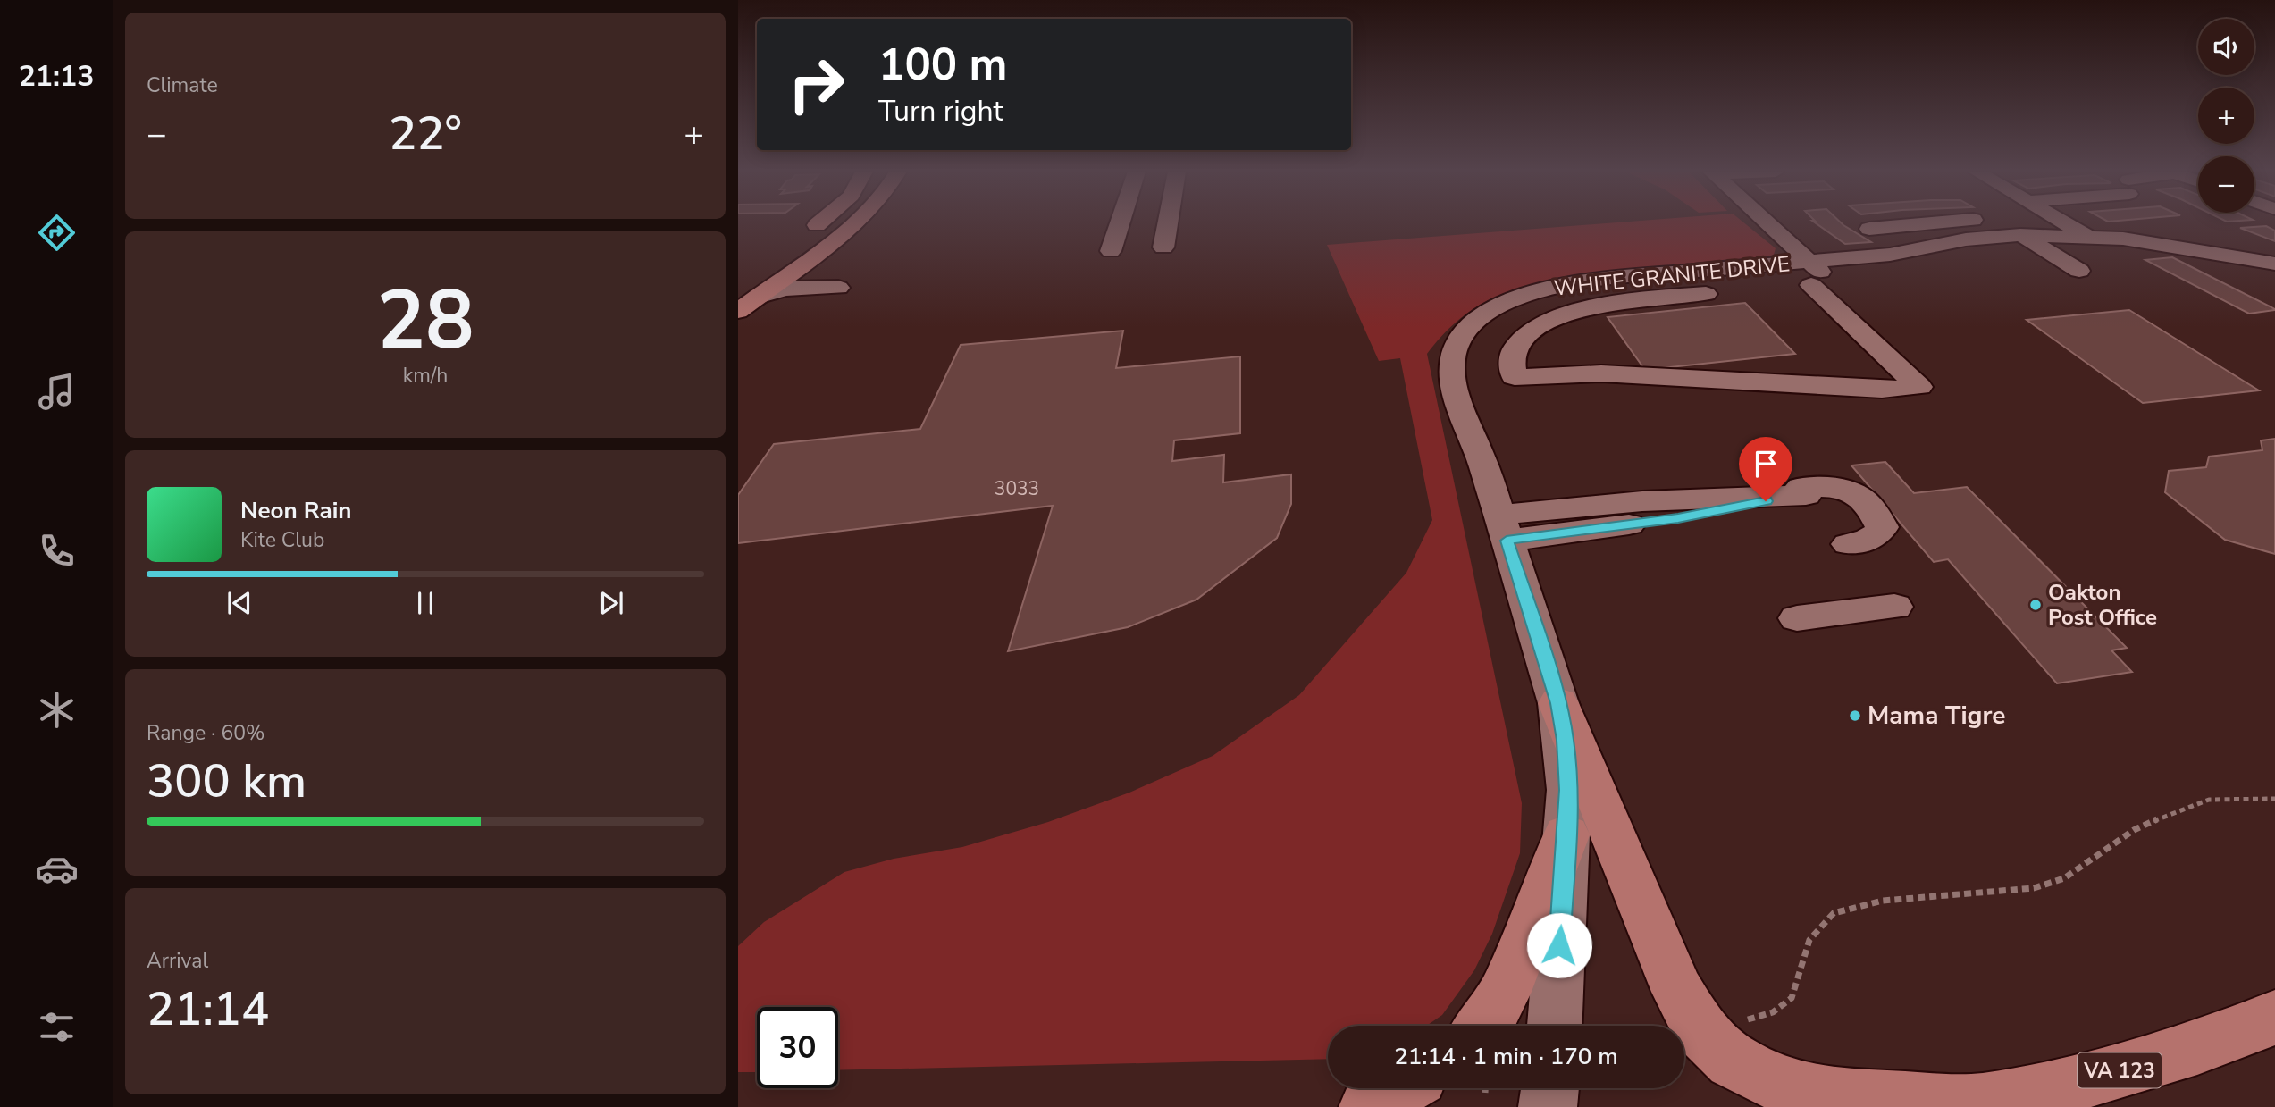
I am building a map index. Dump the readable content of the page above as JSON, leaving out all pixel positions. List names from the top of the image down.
{
  "streets": {
    "main road": ["VA 123"],
    "street": ["WHITE GRANITE DRIVE"]
  },
  "places": ["Oakton Post Office", "Mama Tigre"],
  "house_numbers": ["3033"],
  "page": {
    "tabs": "21:13",
    "tile": [
      "Climate",
      ["28", "km/h"],
      ["Range · 60%", "300 km"],
      ["Arrival", "21:14"]
    ],
    "map_buttons": ["+", "−"],
    "turn": ["100 m", "Turn right"],
    "heat": ["−", "22°", "+"],
    "song": ["Neon Rain", "Kite Club"],
    "limit": "30",
    "trip": "21:14 · 1 min · 170 m"
  }
}
